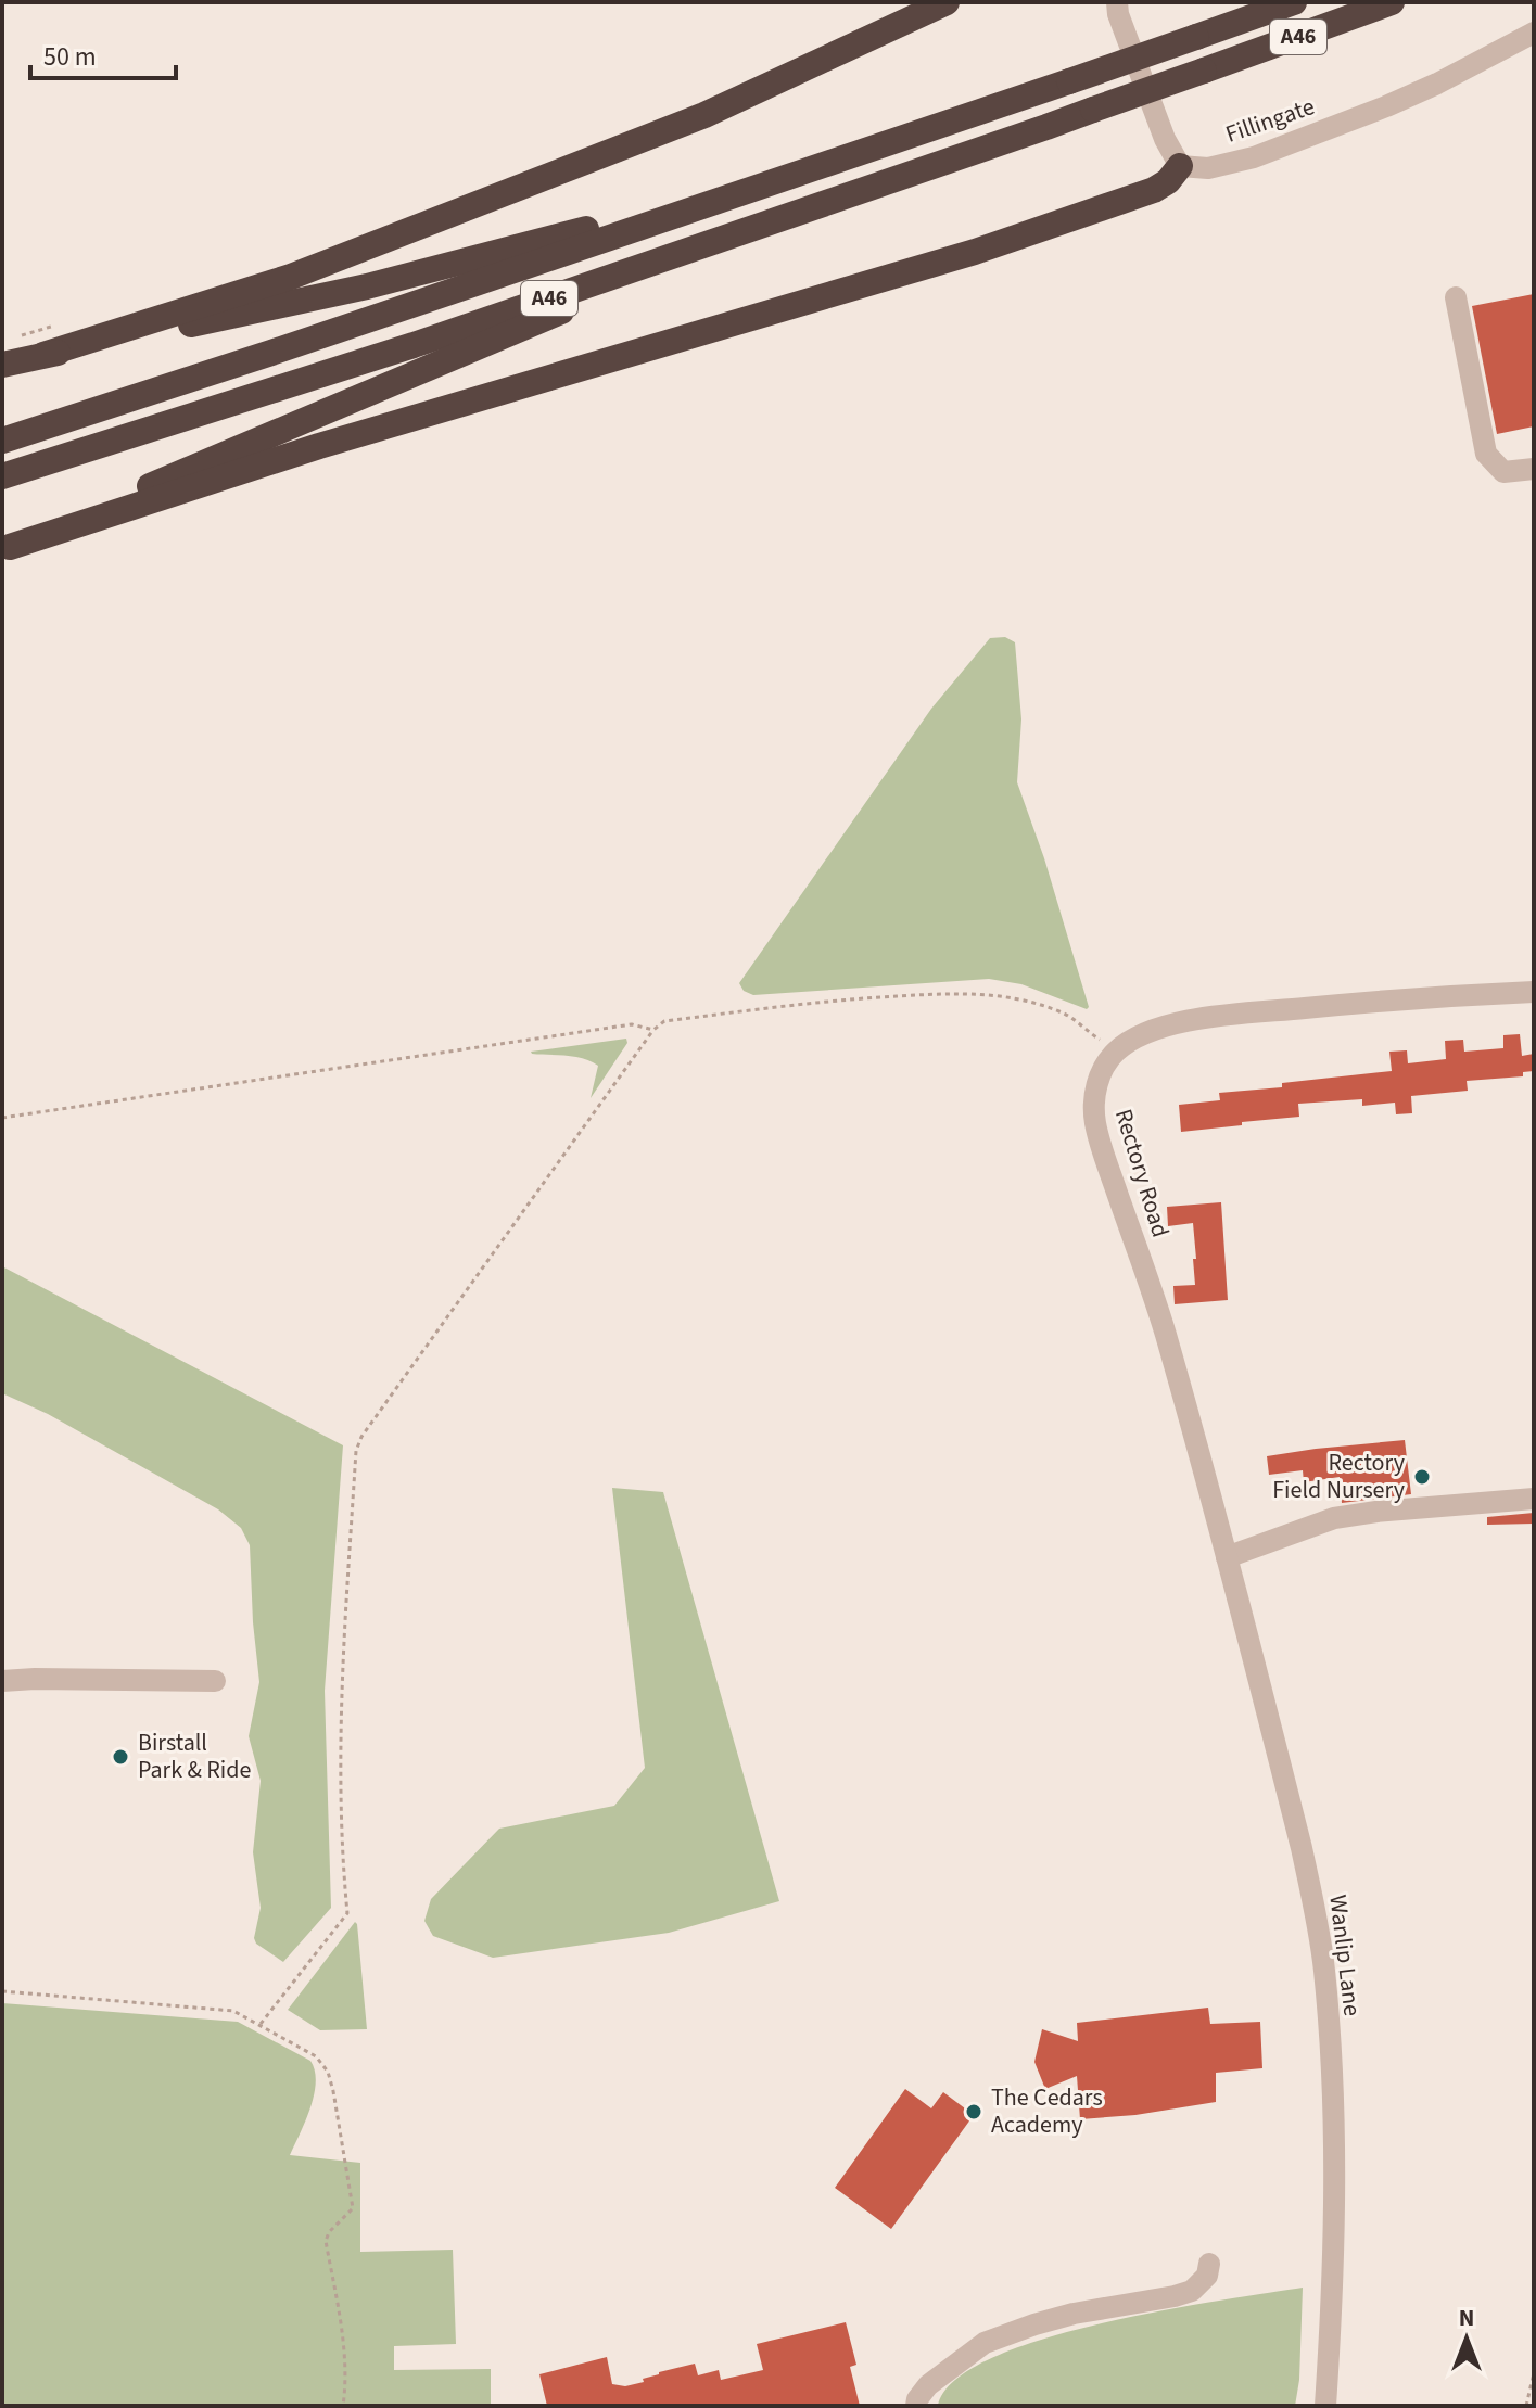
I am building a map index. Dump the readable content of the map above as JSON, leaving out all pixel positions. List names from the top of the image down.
{
  "streets": {
    "highway": ["A46"],
    "street": ["Fillingate", "Rectory Road", "Wanlip Lane"]
  },
  "crossings": [
    ["Rectory Road", "Wanlip Lane"]
  ],
  "places": ["Rectory Field Nursery", "Birstall Park & Ride", "The Cedars Academy"],
  "scale_bar": "50 m",
  "north": "top"
}
